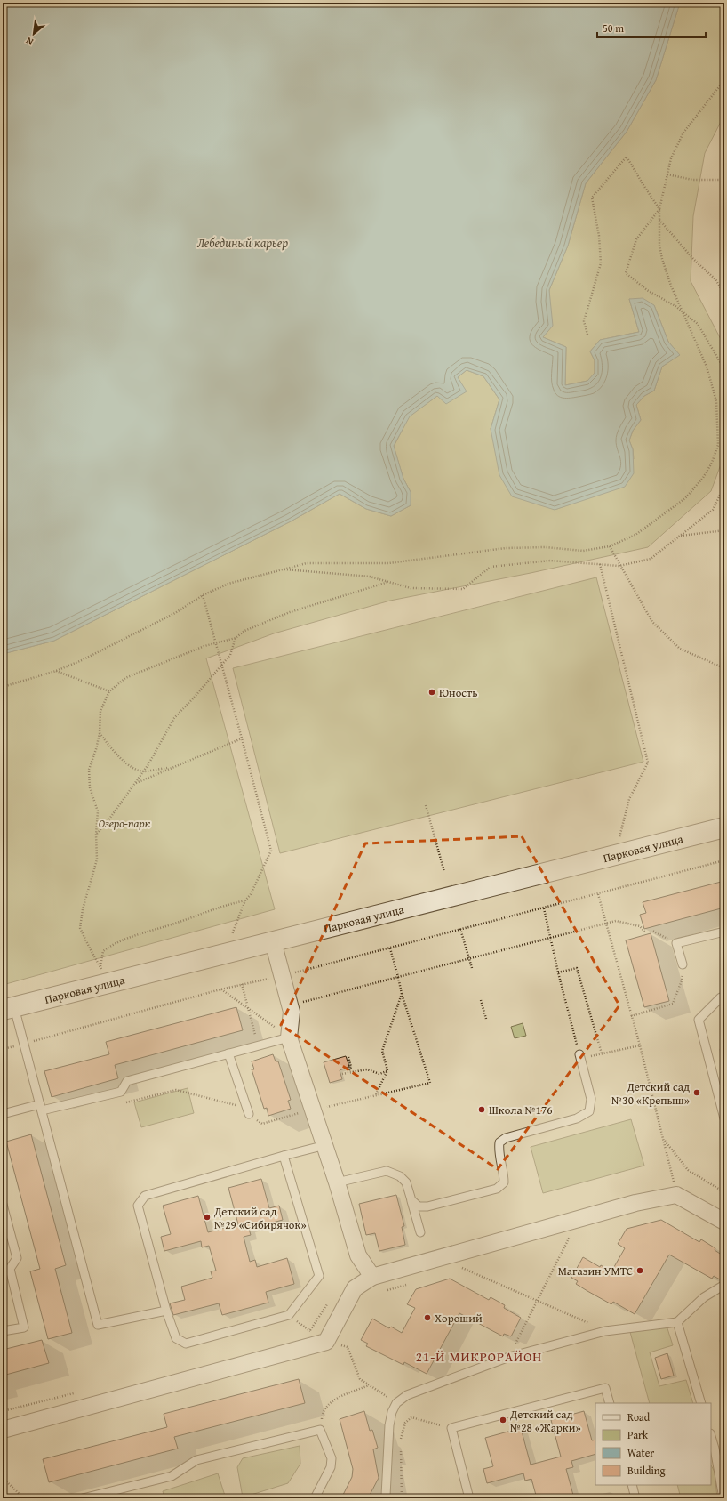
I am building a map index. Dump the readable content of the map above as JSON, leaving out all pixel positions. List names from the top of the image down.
{
  "streets": {
    "street": ["Парковая улица"]
  },
  "districts": ["21-Й МИКРОРАЙОН"],
  "water": ["Лебединый карьер"],
  "parks": ["Озеро-парк"],
  "places": [
    "Юность",
    "Детский сад №30 «Крепыш»",
    "Школа №176",
    "Детский сад №29 «Сибирячок»",
    "Магазин УМТС",
    "Хороший",
    "Детский сад №28 «Жарки»"
  ],
  "legend": [
    "Road",
    "Park",
    "Water",
    "Building"
  ],
  "scale_bar": "50 m",
  "north": "bottom left"
}
